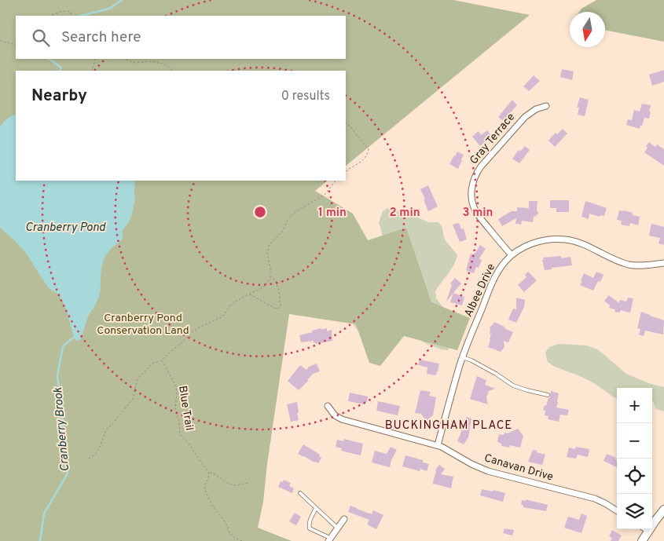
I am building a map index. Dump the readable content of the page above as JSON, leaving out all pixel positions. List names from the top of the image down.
{
  "streets": {
    "street": ["Gray Terrace", "Albee Drive", "Canavan Drive"],
    "path": ["Blue Trail"]
  },
  "crossings": [
    ["Gray Terrace", "Albee Drive"],
    ["Albee Drive", "Canavan Drive"]
  ],
  "districts": ["BUCKINGHAM PLACE"],
  "water": ["Cranberry Pond", "Cranberry Brook"],
  "parks": ["Cranberry Pond Conservation Land"],
  "north": "bottom",
  "page": {
    "search": "Search here",
    "heading": ["Nearby", "0 results"],
    "map_buttons": ["+", "−"]
  },
  "rings": ["1 min", "2 min", "3 min"]
}
